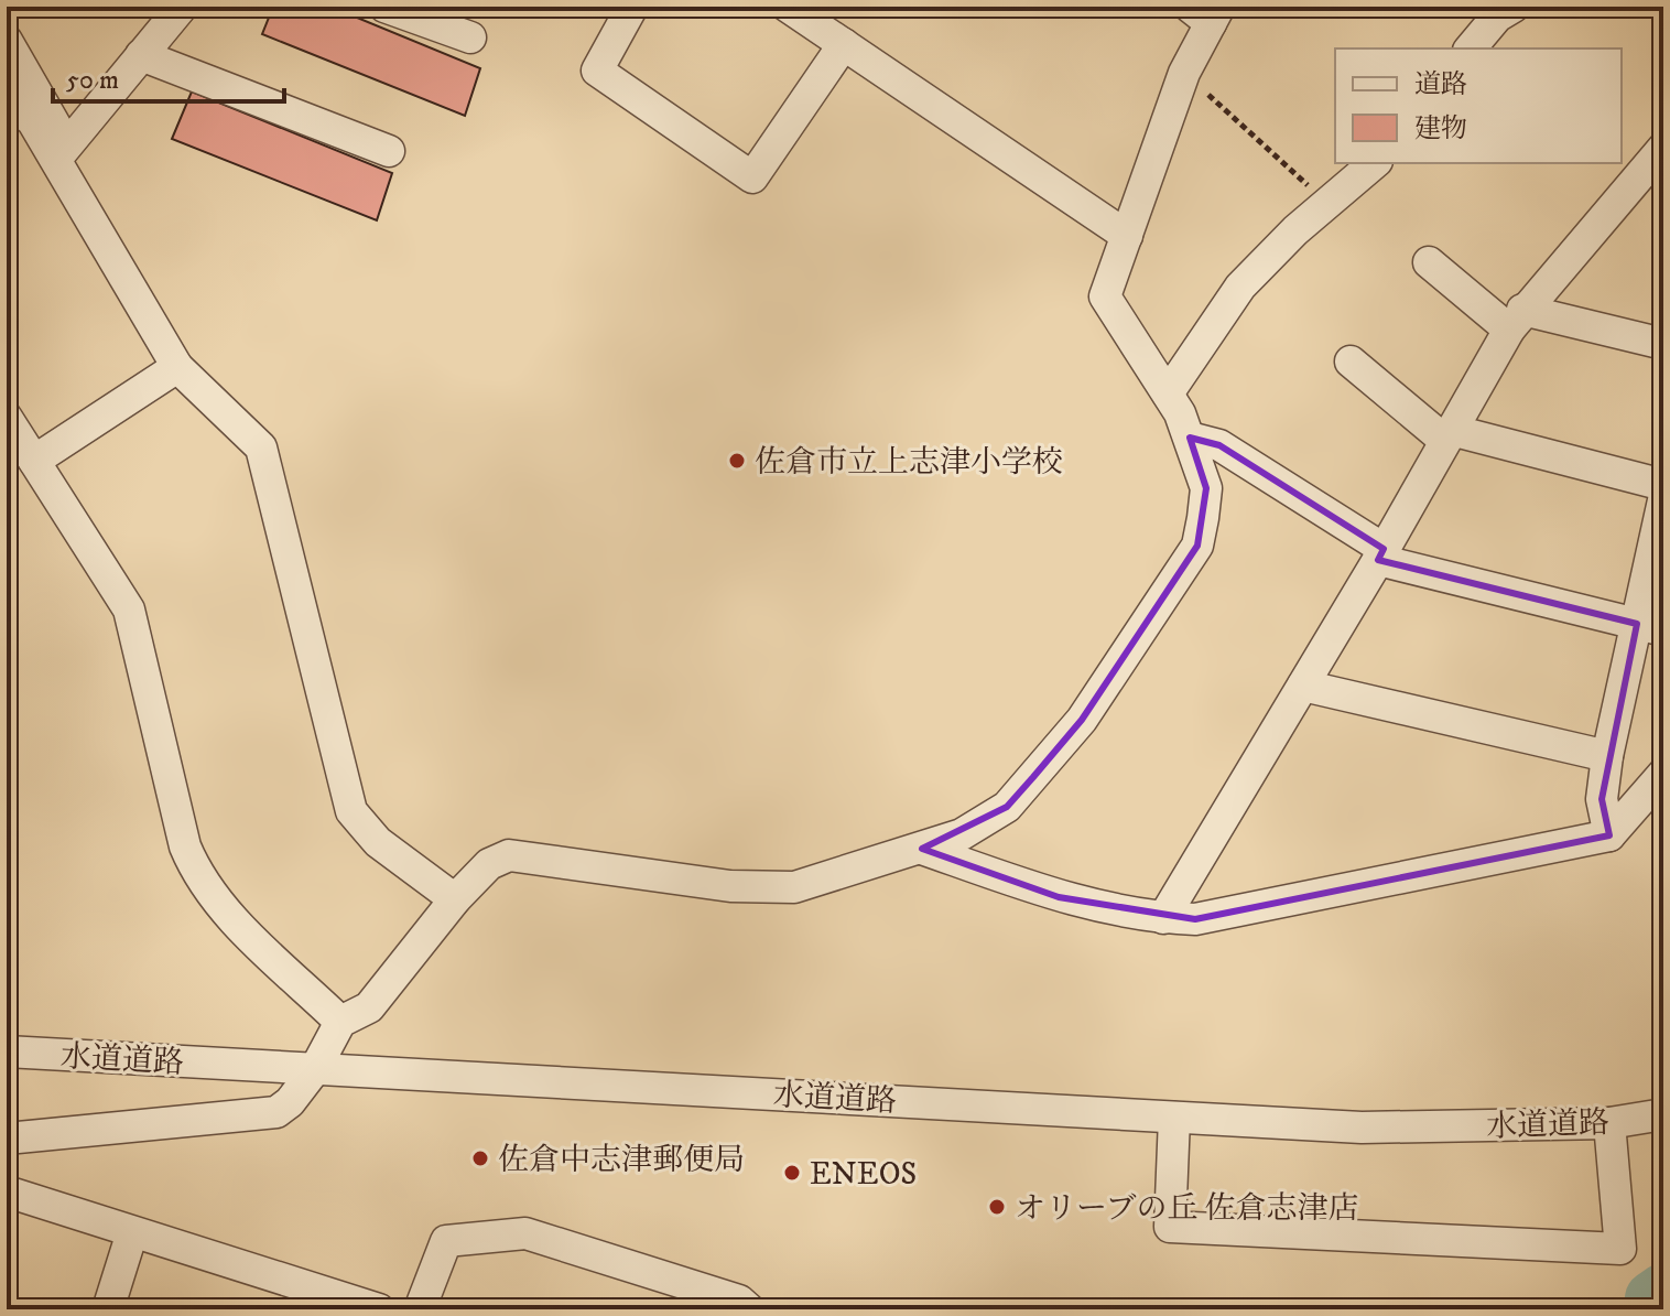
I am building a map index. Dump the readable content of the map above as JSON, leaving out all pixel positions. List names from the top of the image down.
{
  "streets": {
    "street": ["水道道路"]
  },
  "places": [
    "佐倉市立上志津小学校",
    "佐倉中志津郵便局",
    "ENEOS",
    "オリーブの丘 佐倉志津店"
  ],
  "legend": ["道路", "建物"],
  "scale_bar": "50 m"
}
